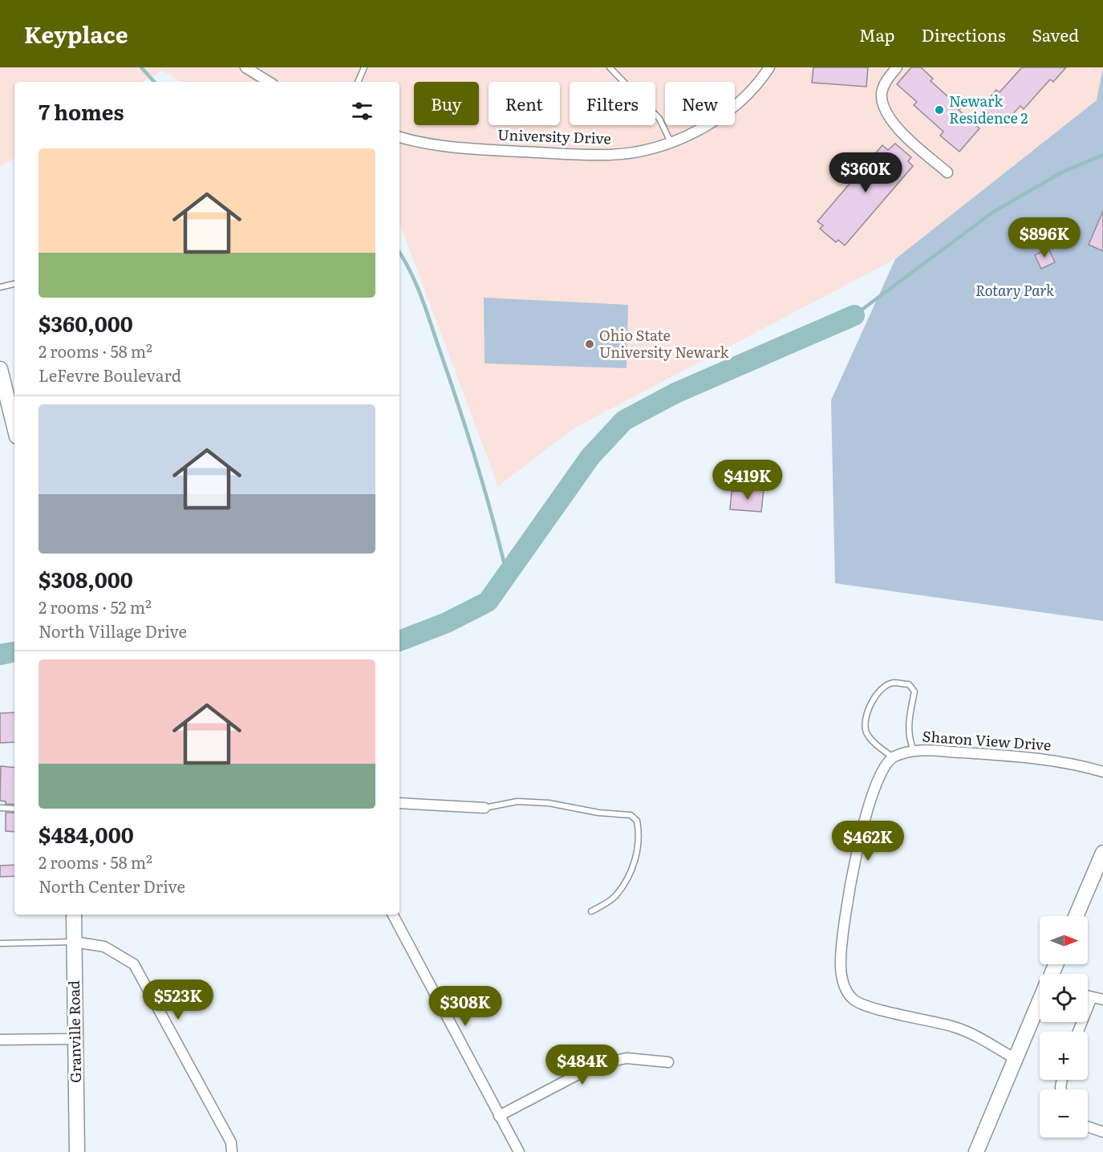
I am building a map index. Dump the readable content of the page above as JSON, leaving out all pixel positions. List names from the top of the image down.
{
  "streets": {
    "street": ["University Drive", "Sharon View Drive", "Granville Road"]
  },
  "parks": ["Rotary Park"],
  "places": ["Newark Residence 2", "Ohio State University Newark"],
  "north": "right",
  "page": {
    "header": "Keyplace",
    "nav": ["Map", "Directions", "Saved"],
    "chip": [
      "Buy",
      "Rent",
      "Filters",
      "New"
    ],
    "heading": "7 homes",
    "list": [
      {
        "name": "$360,000",
        "note": "2 rooms · 58 m² · LeFevre Boulevard"
      },
      {
        "name": "$308,000",
        "note": "2 rooms · 52 m² · North Village Drive"
      },
      {
        "name": "$484,000",
        "note": "2 rooms · 58 m² · North Center Drive"
      }
    ],
    "price": [
      "$360K",
      "$896K",
      "$419K",
      "$462K",
      "$523K",
      "$308K",
      "$484K"
    ],
    "map_buttons": ["+", "−"]
  }
}
